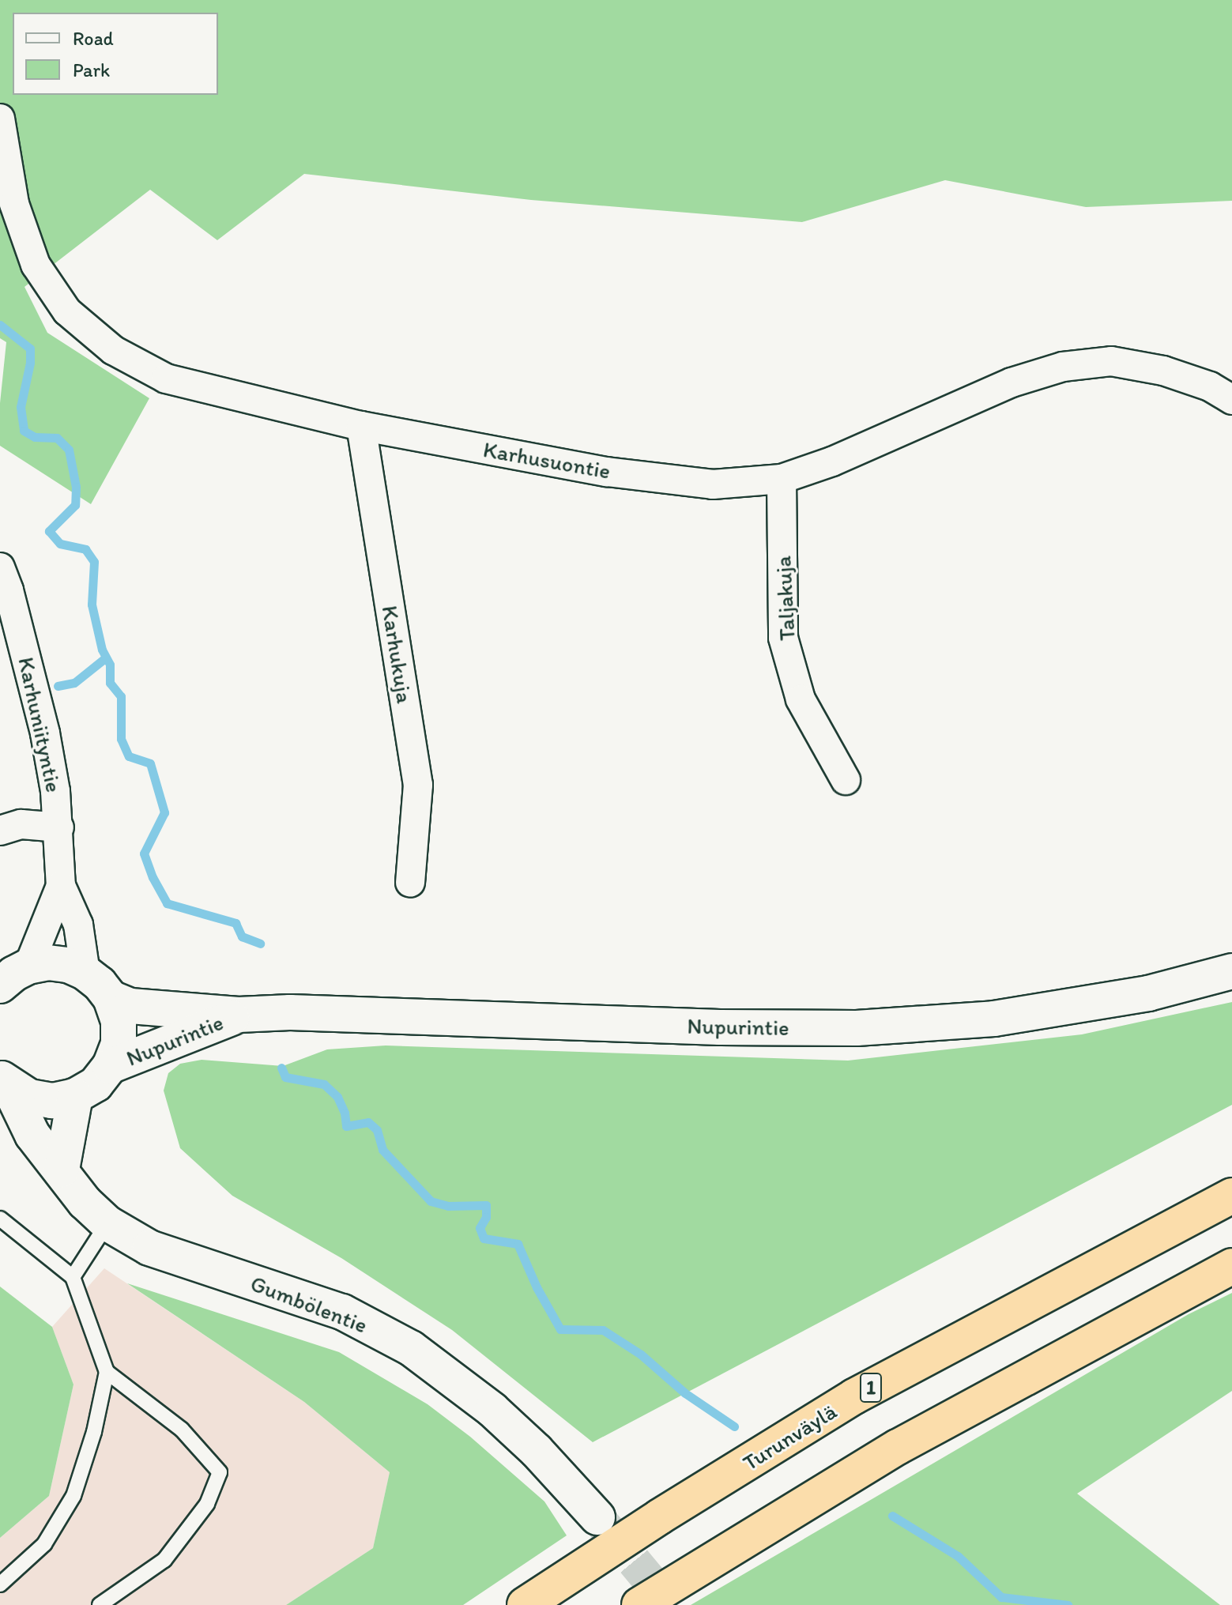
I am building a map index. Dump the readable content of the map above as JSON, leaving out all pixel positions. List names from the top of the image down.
{
  "streets": {
    "highway": ["1", "Turunväylä"],
    "main road": ["Nupurintie", "Gumbölentie"],
    "street": [
      "Karhusuontie",
      "Taljakuja",
      "Karhukuja",
      "Karhuniityntie"
    ]
  },
  "crossings": [
    ["Karhusuontie", "Taljakuja"],
    ["Karhusuontie", "Karhukuja"]
  ],
  "legend": ["Road", "Park"]
}
